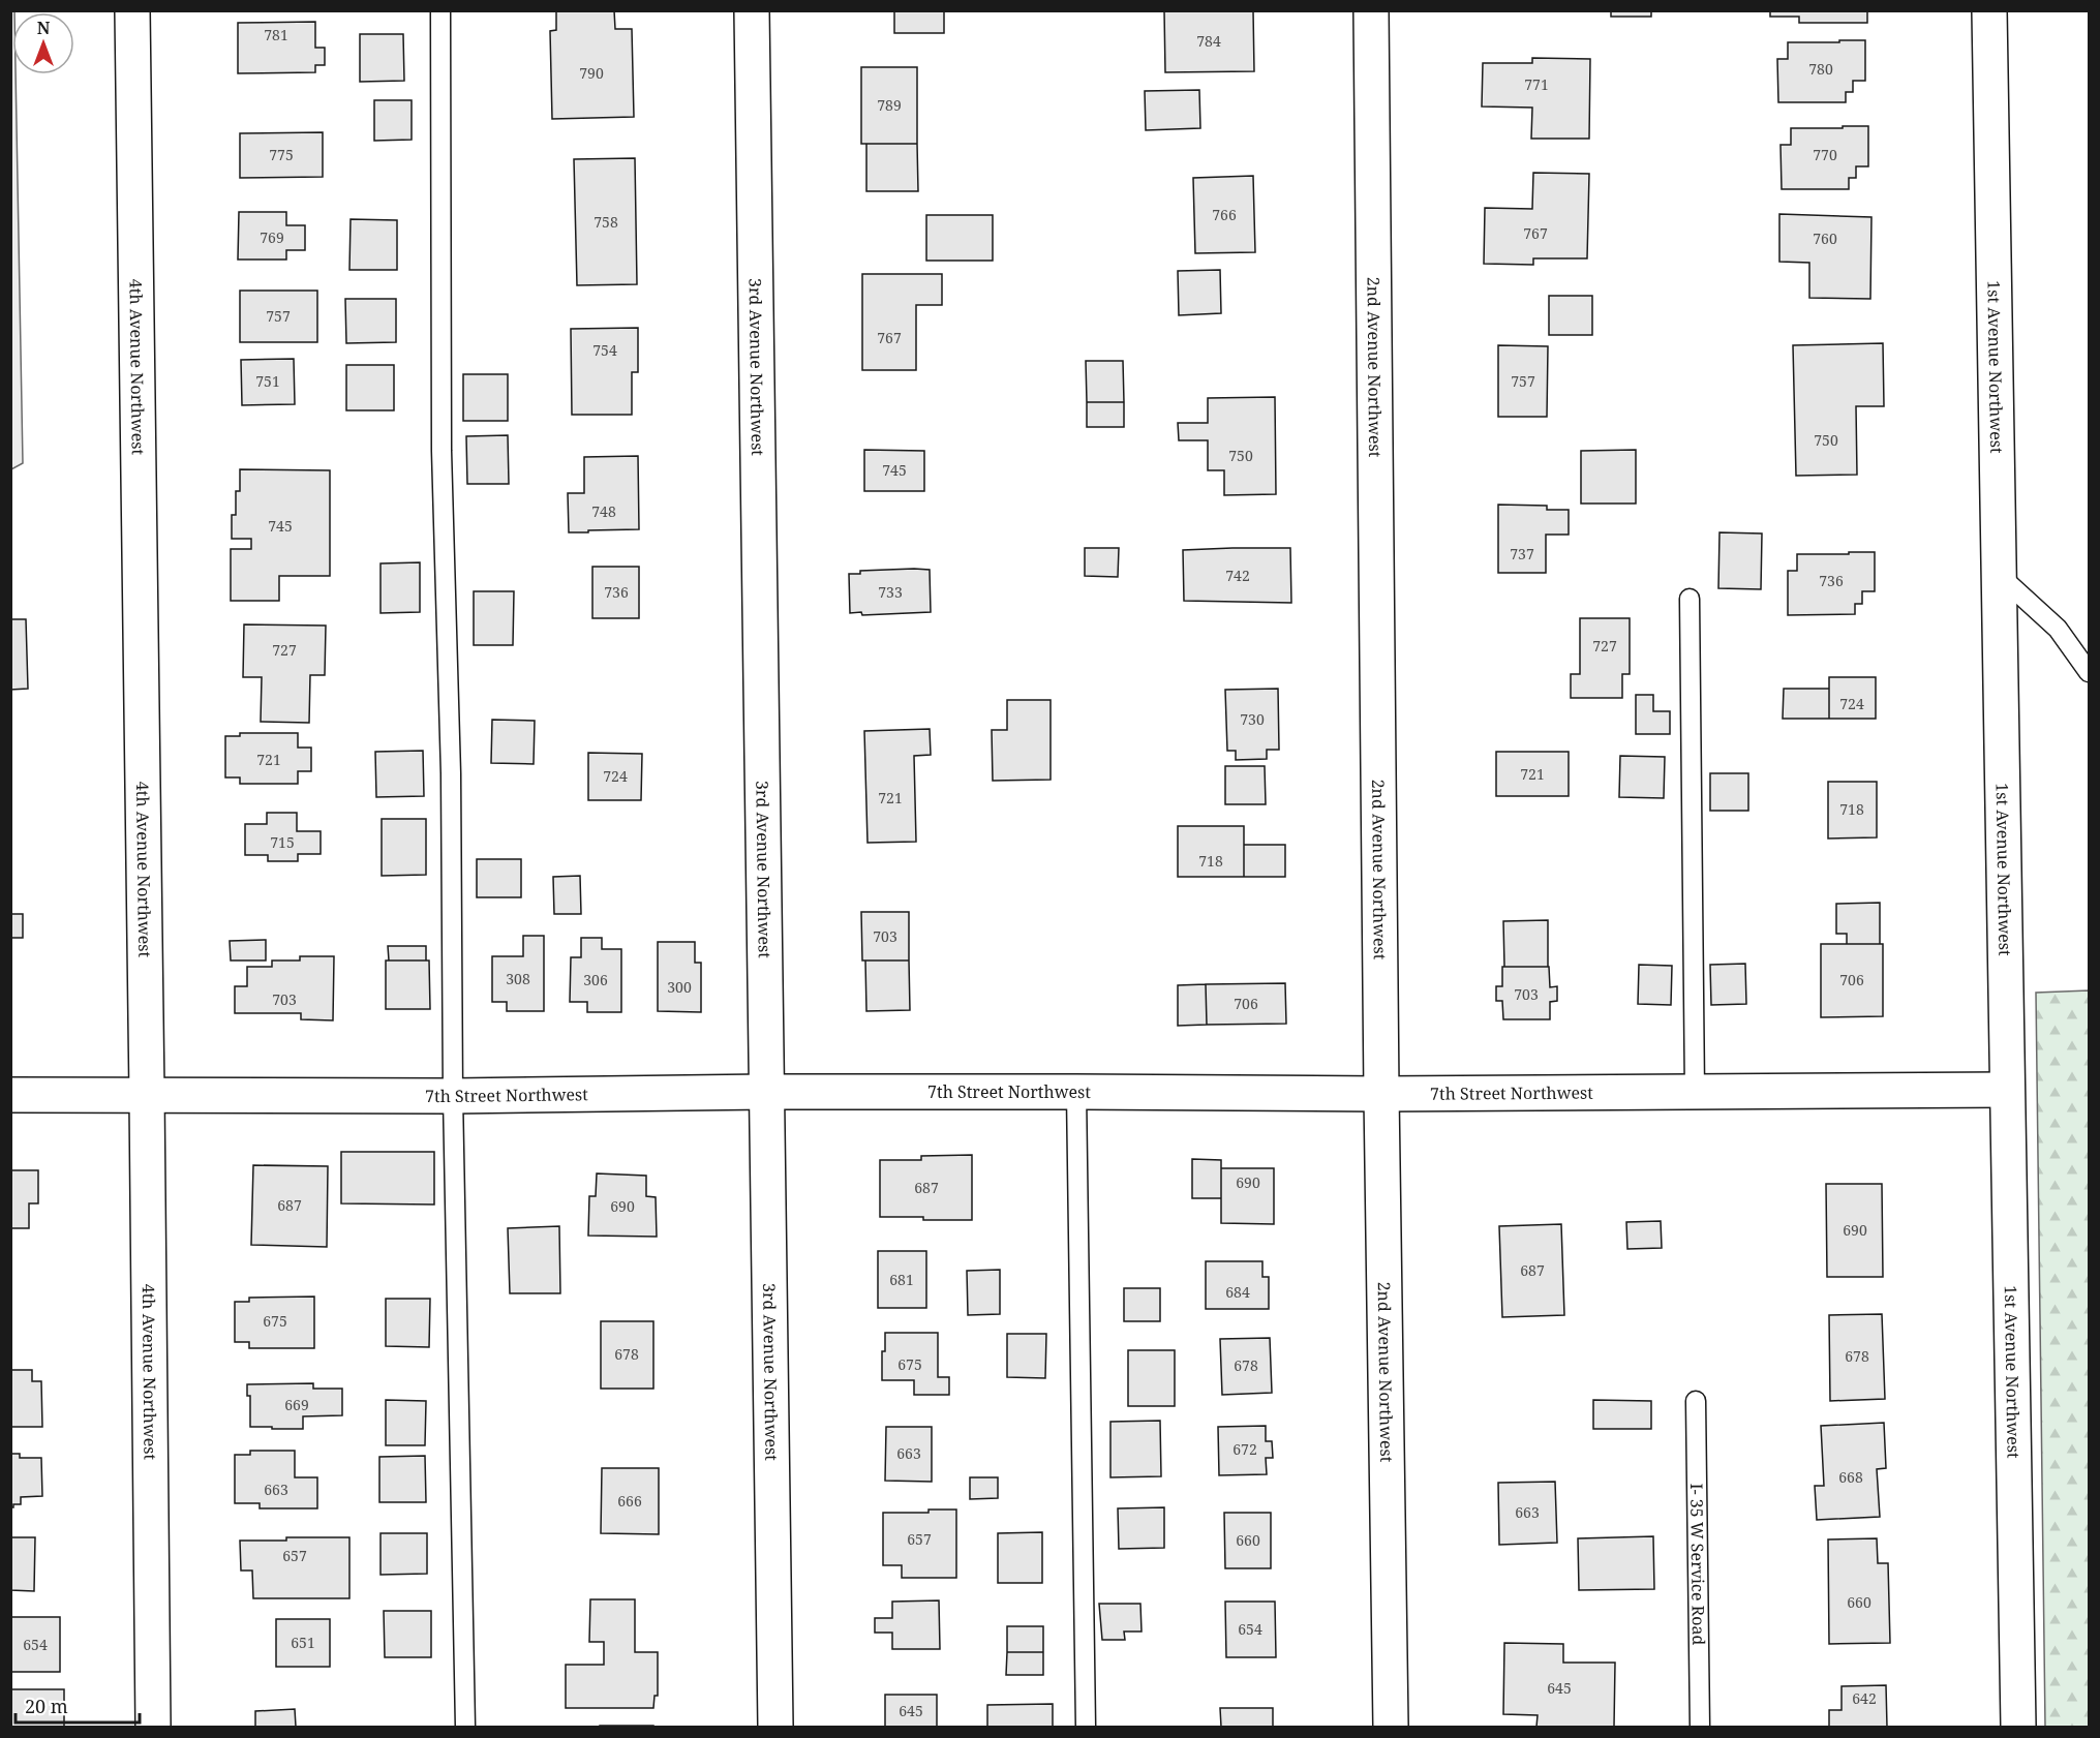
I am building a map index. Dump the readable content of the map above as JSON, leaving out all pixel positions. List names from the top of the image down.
{
  "streets": {
    "street": [
      "4th Avenue Northwest",
      "3rd Avenue Northwest",
      "2nd Avenue Northwest",
      "1st Avenue Northwest",
      "7th Street Northwest"
    ],
    "lane": ["I- 35 W Service Road"]
  },
  "crossings": [
    ["4th Avenue Northwest", "7th Street Northwest"],
    ["3rd Avenue Northwest", "7th Street Northwest"],
    ["2nd Avenue Northwest", "7th Street Northwest"],
    ["1st Avenue Northwest", "7th Street Northwest"]
  ],
  "house_numbers": [
    "781",
    "784",
    "780",
    "790",
    "771",
    "789",
    "775",
    "770",
    "766",
    "758",
    "767",
    "769",
    "760",
    "757",
    "767",
    "754",
    "751",
    "757",
    "750",
    "750",
    "745",
    "748",
    "745",
    "737",
    "742",
    "736",
    "736",
    "733",
    "727",
    "727",
    "724",
    "730",
    "721",
    "721",
    "724",
    "721",
    "718",
    "715",
    "718",
    "703",
    "308",
    "306",
    "706",
    "300",
    "703",
    "703",
    "706",
    "690",
    "687",
    "687",
    "690",
    "690",
    "687",
    "681",
    "684",
    "675",
    "678",
    "678",
    "675",
    "678",
    "669",
    "672",
    "663",
    "668",
    "663",
    "666",
    "663",
    "657",
    "660",
    "657",
    "660",
    "654",
    "651",
    "654",
    "645",
    "642",
    "645"
  ],
  "scale_bar": "20 m",
  "north": "top"
}
